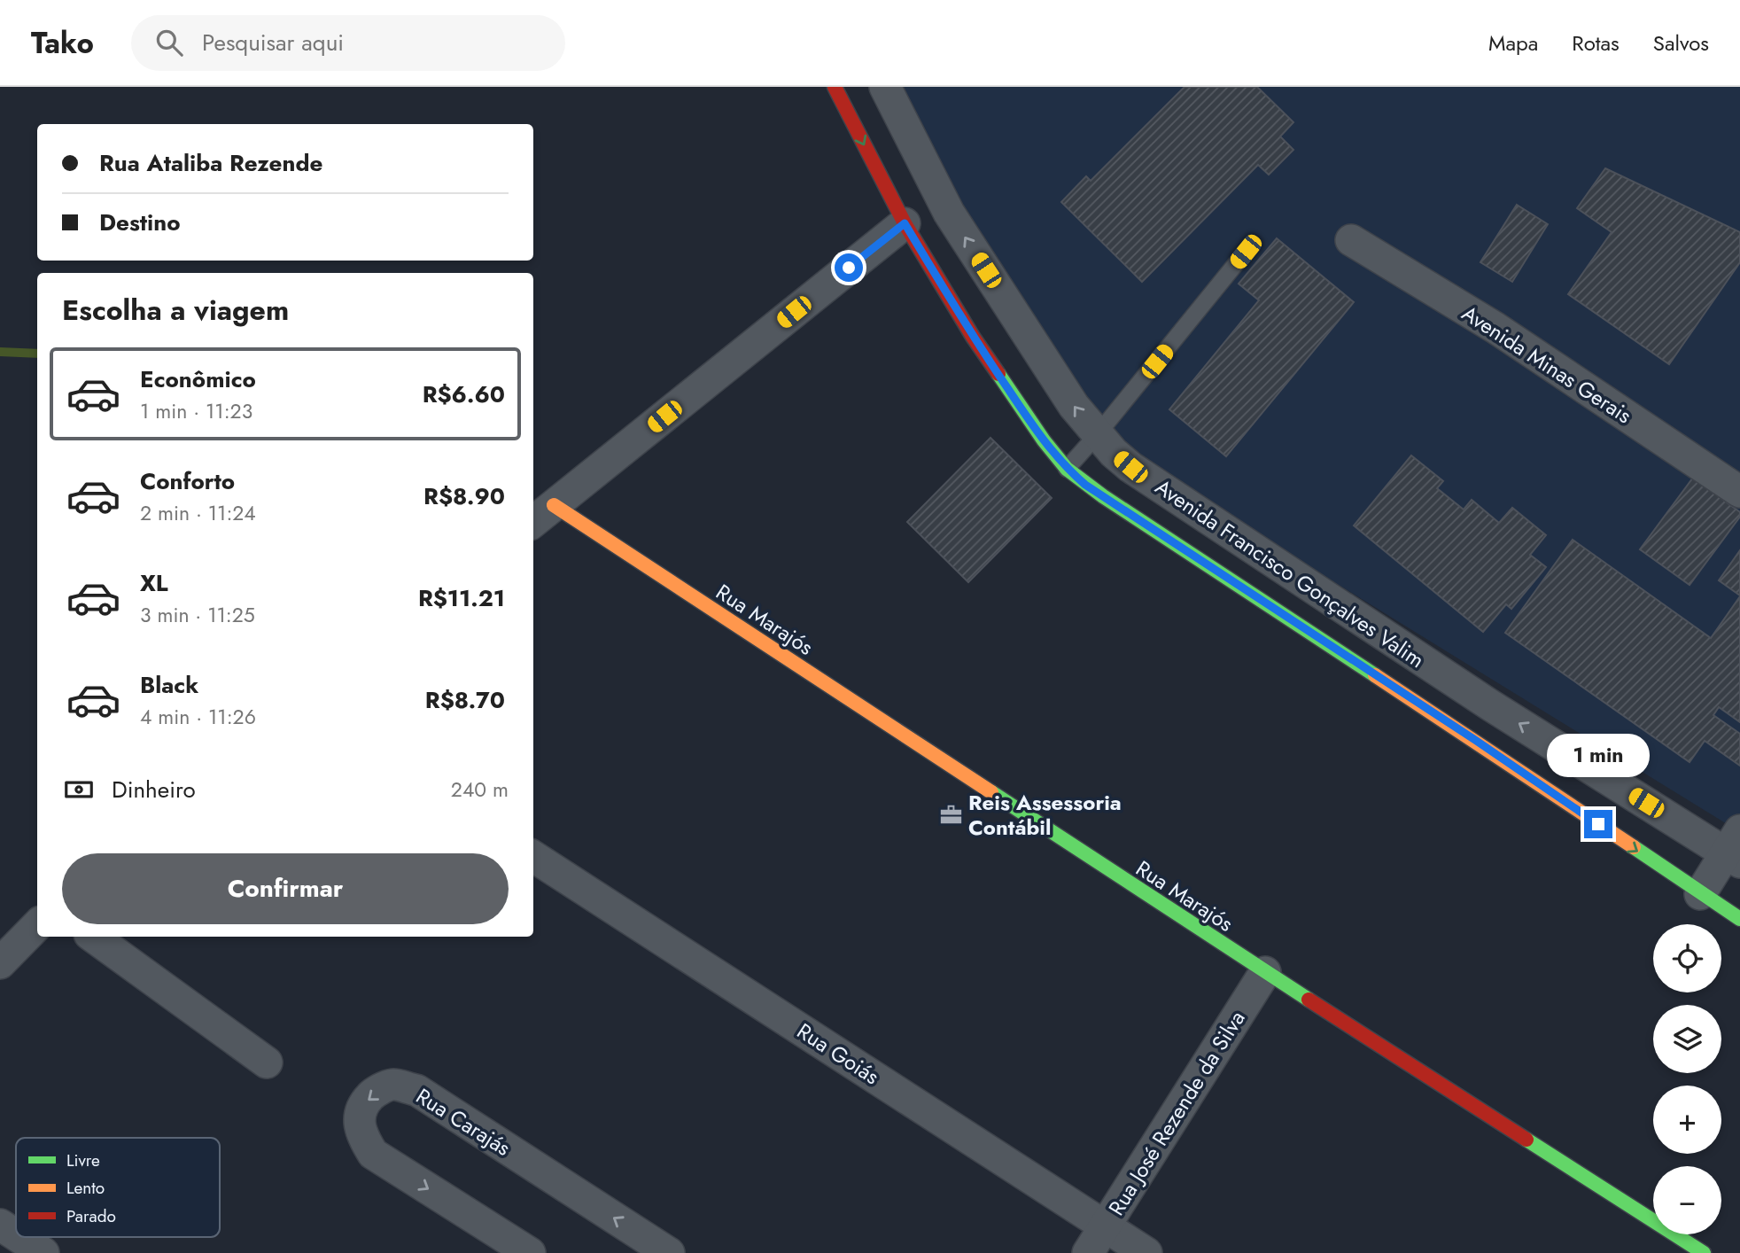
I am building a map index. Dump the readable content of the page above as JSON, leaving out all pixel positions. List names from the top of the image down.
{
  "streets": {
    "street": [
      "Avenida Minas Gerais",
      "Avenida Francisco Gonçalves Valim",
      "Rua Marajós",
      "Rua Goiás",
      "Rua José Rezende da Silva",
      "Rua Carajás"
    ]
  },
  "crossings": [
    ["Rua Marajós", "Rua José Rezende da Silva"],
    ["Rua Goiás", "Rua José Rezende da Silva"]
  ],
  "places": {
    "office": ["Reis Assessoria Contábil"]
  },
  "legend": ["Livre", "Lento", "Parado"],
  "page": {
    "header": "Tako",
    "search": "Pesquisar aqui",
    "nav": ["Mapa", "Rotas", "Salvos"],
    "banner": ["Rua Ataliba Rezende", "Destino"],
    "heading": "Escolha a viagem",
    "list": [
      {
        "name": "Econômico",
        "note": "1 min · 11:23",
        "value": "R$6.60"
      },
      {
        "name": "Conforto",
        "note": "2 min · 11:24",
        "value": "R$8.90"
      },
      {
        "name": "XL",
        "note": "3 min · 11:25",
        "value": "R$11.21"
      },
      {
        "name": "Black",
        "note": "4 min · 11:26",
        "value": "R$8.70"
      }
    ],
    "bubble": "1 min",
    "pay": ["Dinheiro", "240 m"],
    "buttons": "Confirmar",
    "map_buttons": ["+", "−"]
  }
}
